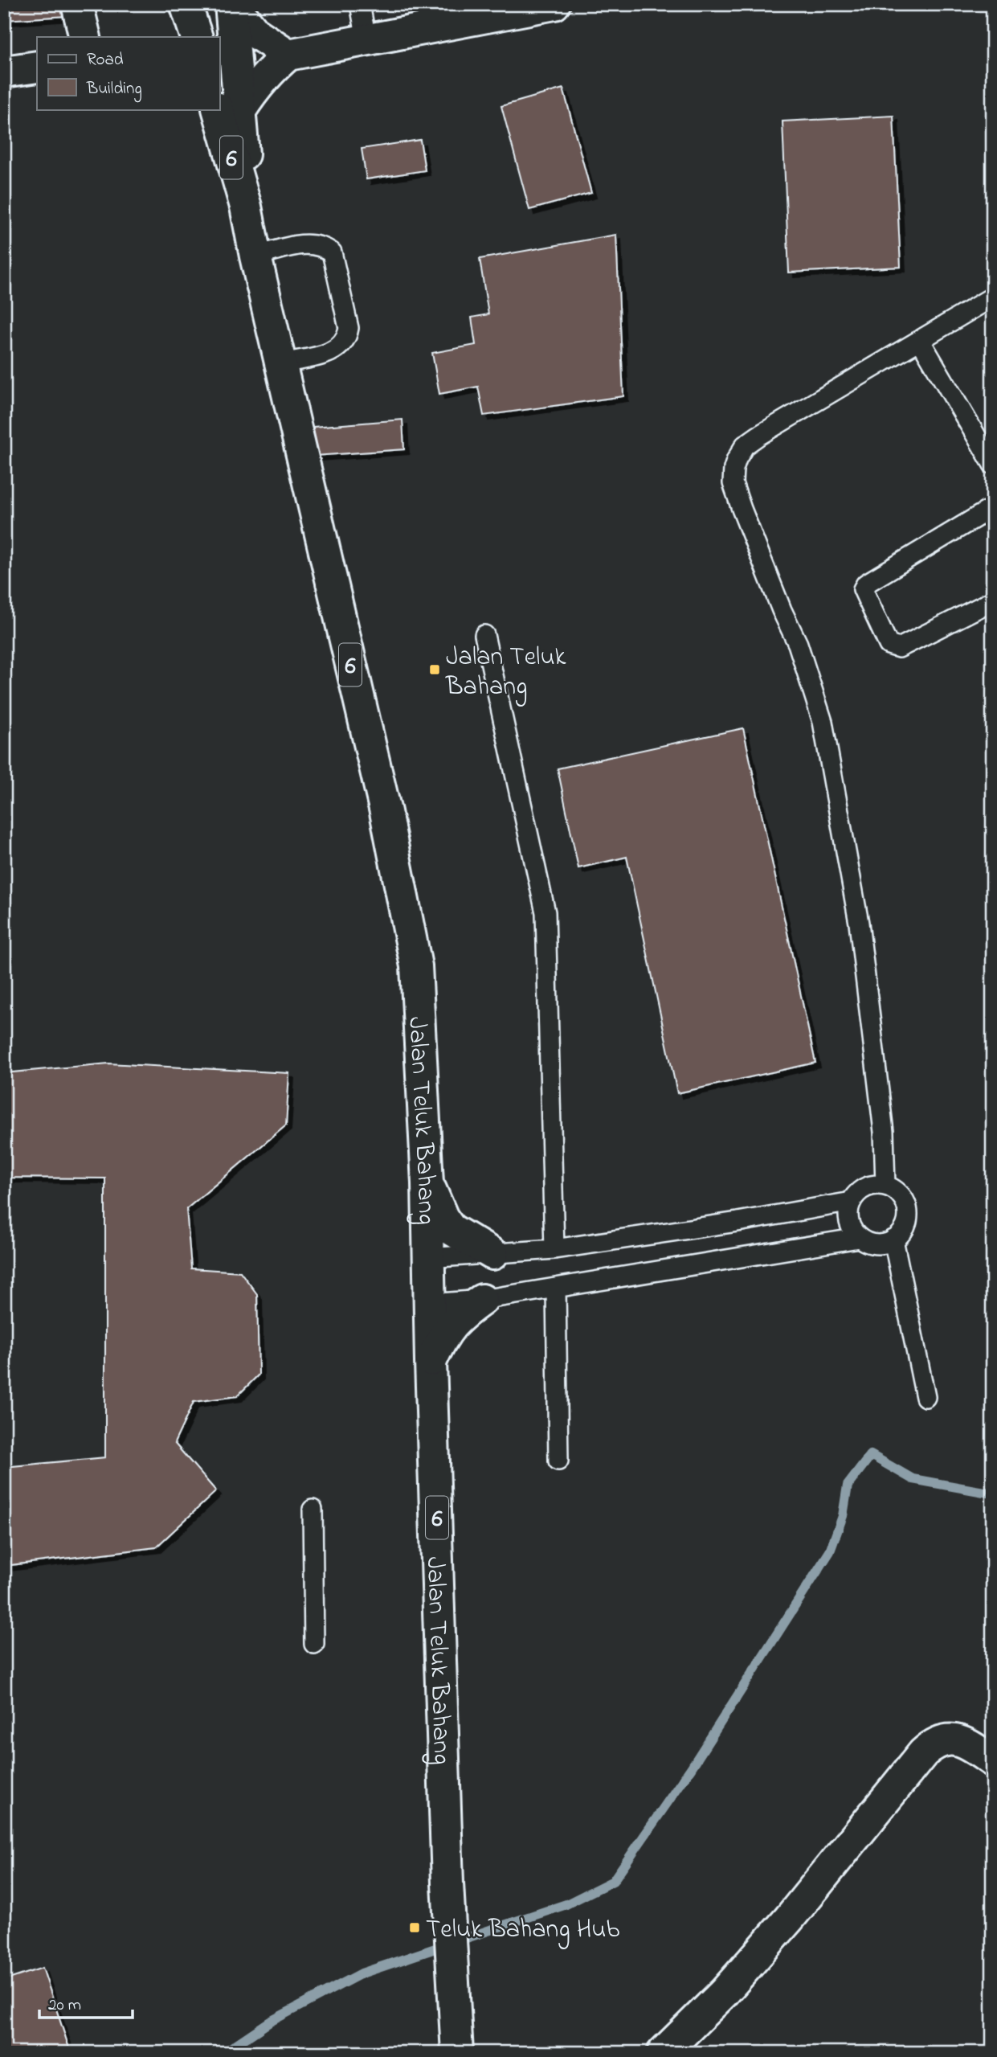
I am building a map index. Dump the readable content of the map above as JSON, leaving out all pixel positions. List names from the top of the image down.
{
  "streets": {
    "main road": ["6", "Jalan Teluk Bahang"]
  },
  "places": {
    "transit": ["Jalan Teluk Bahang", "Teluk Bahang Hub"]
  },
  "legend": ["Road", "Building"],
  "scale_bar": "20 m"
}
